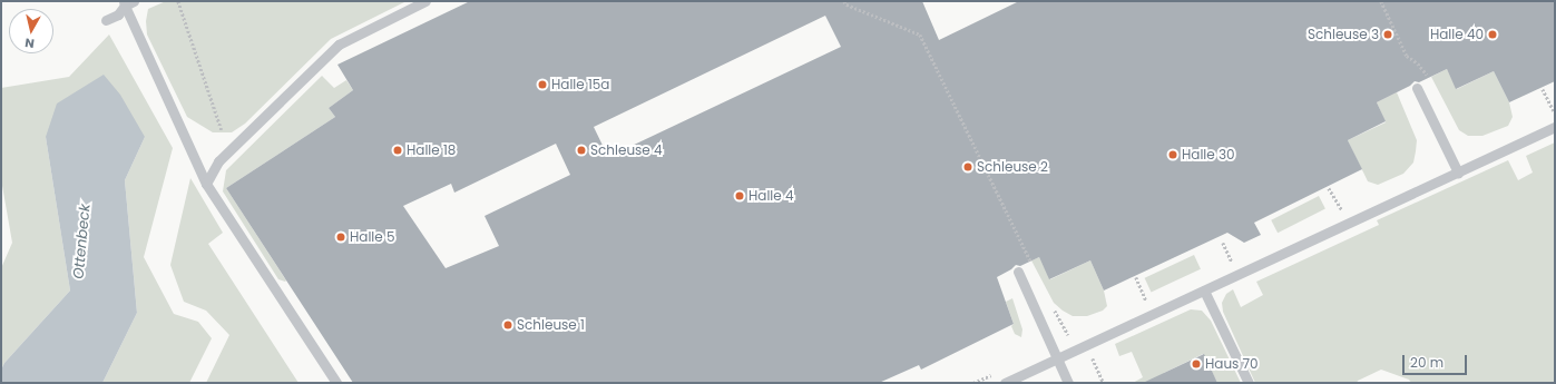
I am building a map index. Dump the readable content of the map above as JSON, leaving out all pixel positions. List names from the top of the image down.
{
  "water": ["Ottenbeck"],
  "places": [
    "Schleuse 3",
    "Halle 40",
    "Halle 15a",
    "Halle 18",
    "Schleuse 4",
    "Halle 30",
    "Schleuse 2",
    "Halle 4",
    "Halle 5",
    "Schleuse 1",
    "Haus 70"
  ],
  "scale_bar": "20 m",
  "north": "bottom"
}
